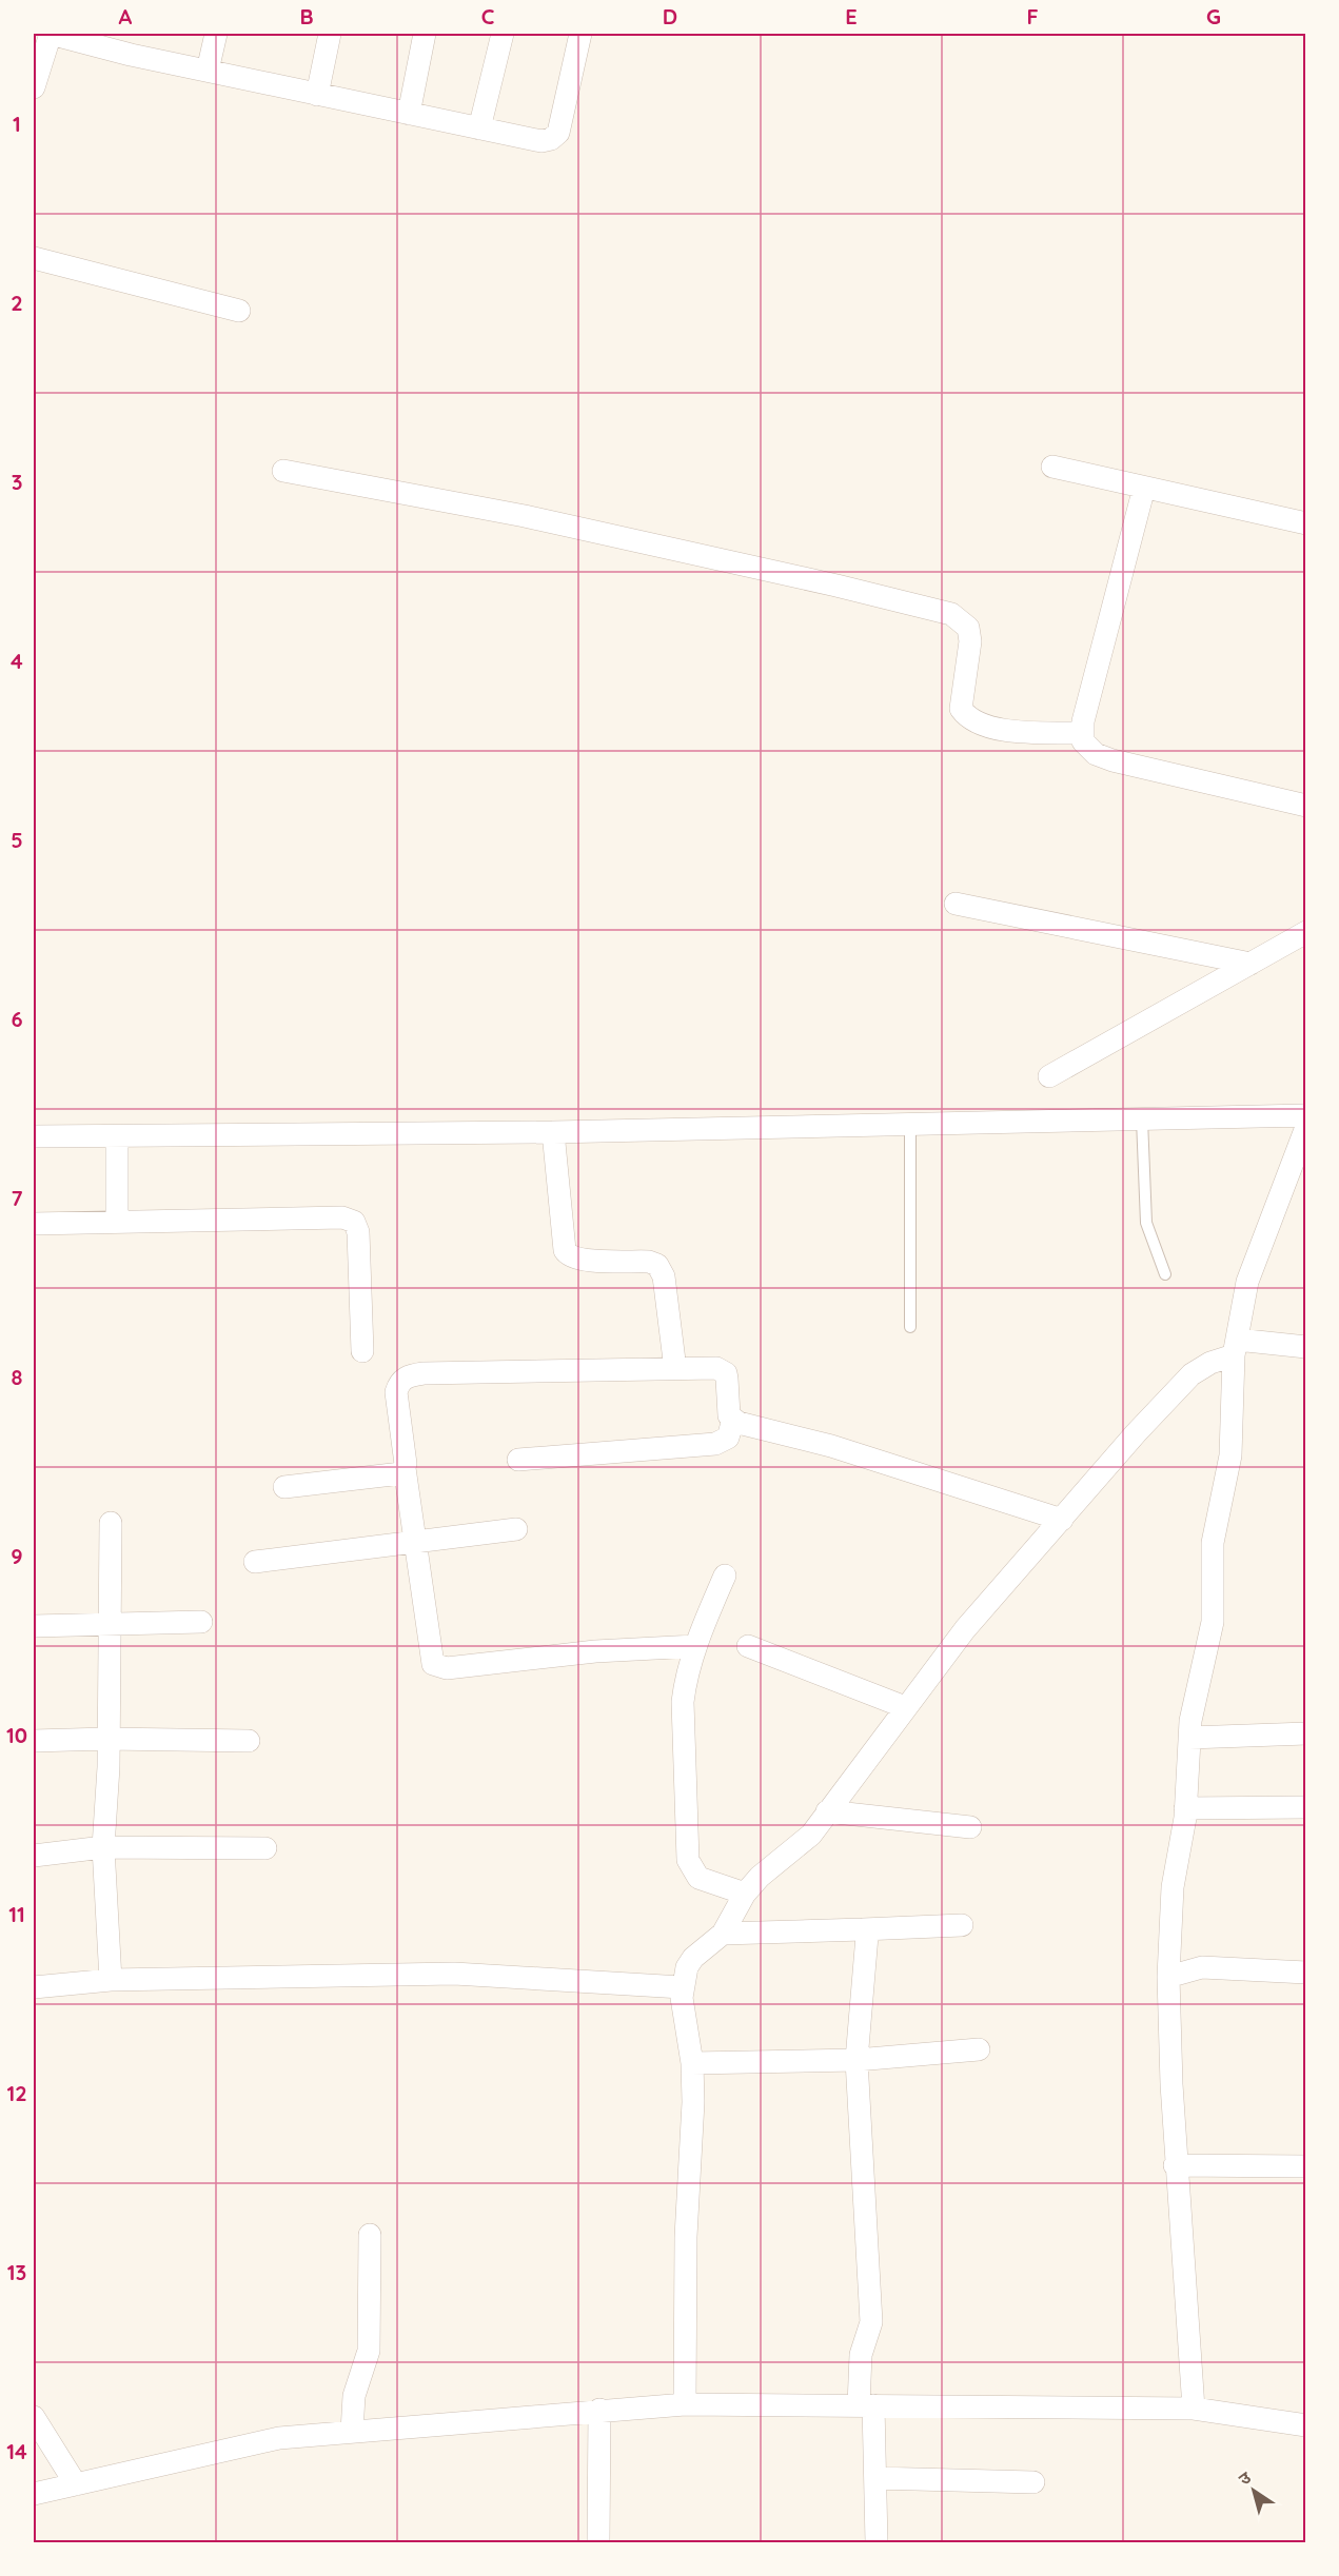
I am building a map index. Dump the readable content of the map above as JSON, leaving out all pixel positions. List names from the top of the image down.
{
  "north": "top left",
  "grid": {
    "columns": [
      "A",
      "B",
      "C",
      "D",
      "E",
      "F",
      "G"
    ],
    "rows": [
      "1",
      "2",
      "3",
      "4",
      "5",
      "6",
      "7",
      "8",
      "9",
      "10",
      "11",
      "12",
      "13",
      "14"
    ]
  }
}
